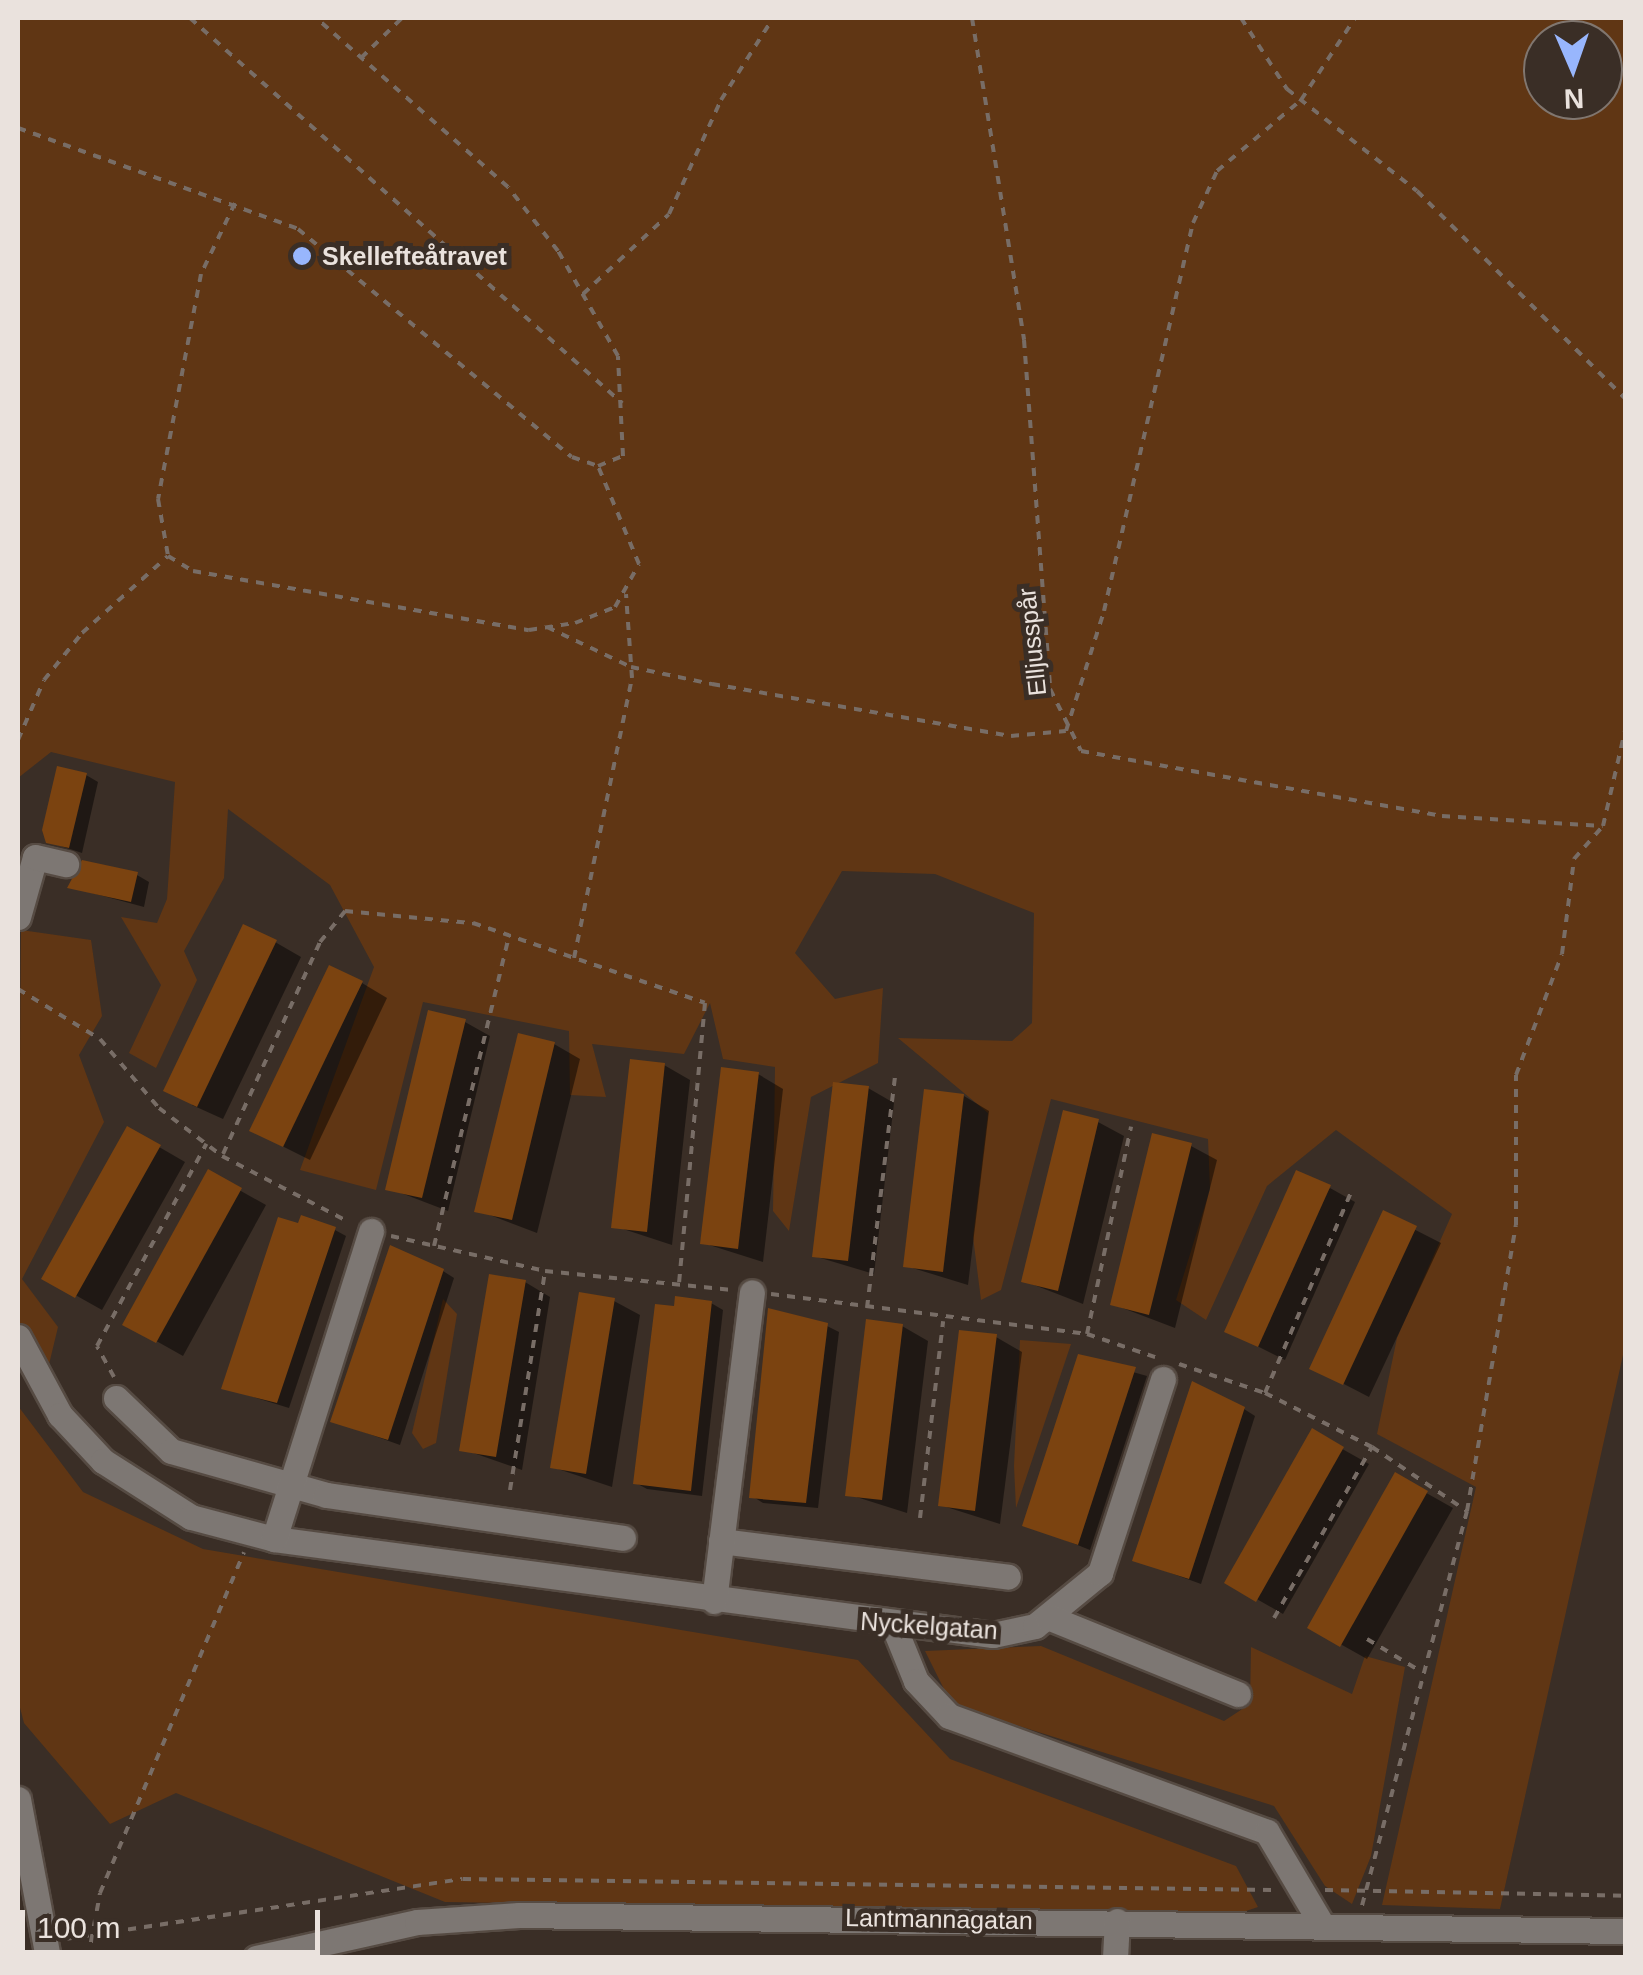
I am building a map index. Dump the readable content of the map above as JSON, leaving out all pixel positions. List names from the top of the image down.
{
  "streets": {
    "street": ["Nyckelgatan", "Lantmannagatan"],
    "path": ["Elljusspår"]
  },
  "places": ["Skellefteåtravet"],
  "scale_bar": "100 m",
  "north": "bottom"
}
